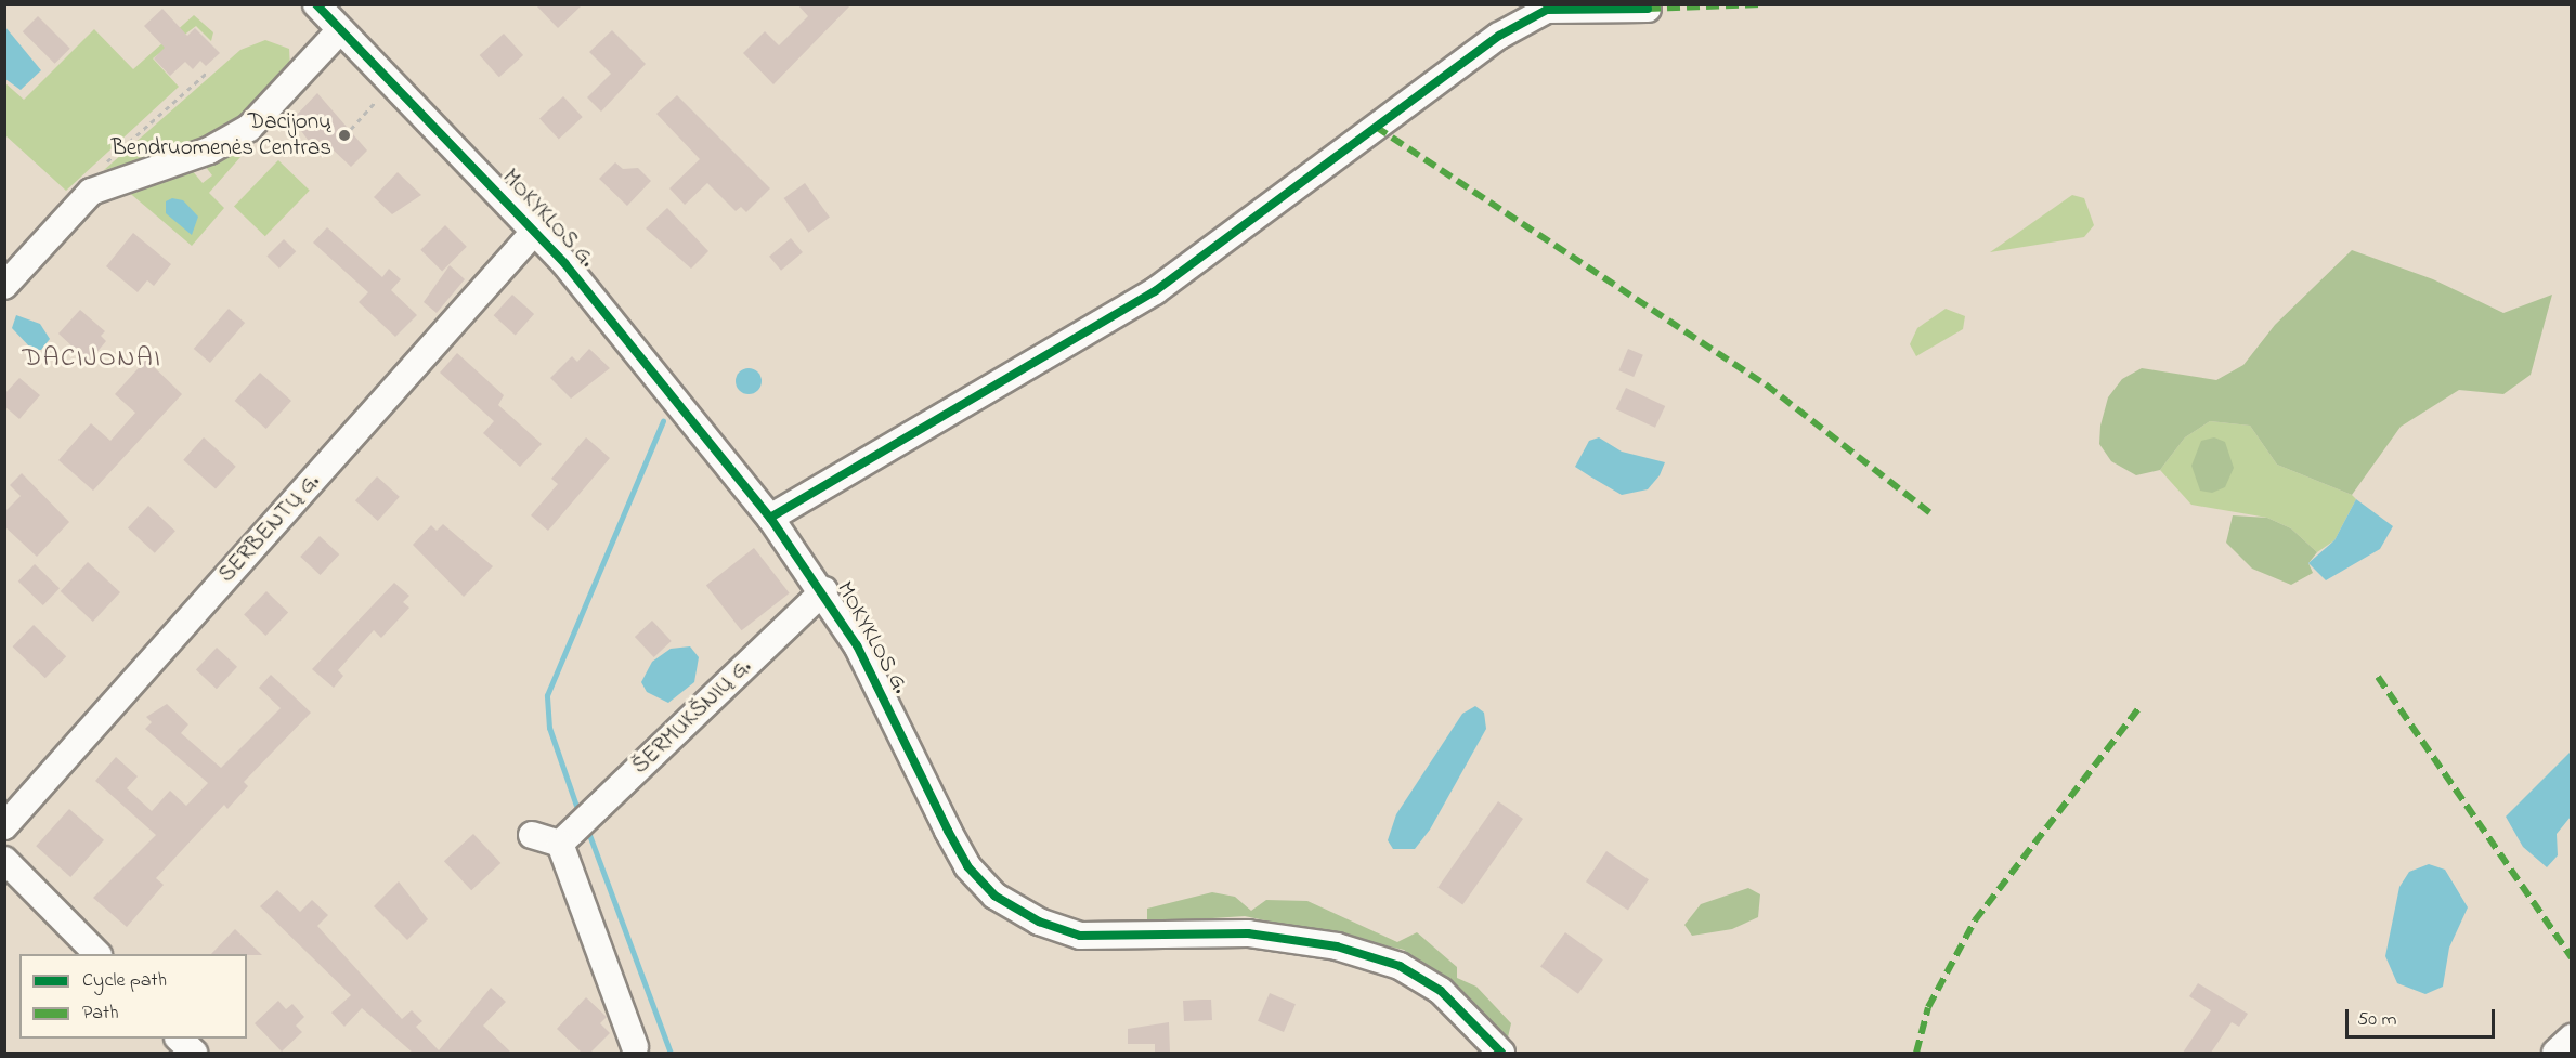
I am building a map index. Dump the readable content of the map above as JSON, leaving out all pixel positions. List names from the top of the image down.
{
  "streets": {
    "street": ["MOKYKLOS G.", "SERBENTŲ G.", "ŠERMUKŠNIŲ G."]
  },
  "crossings": [
    ["MOKYKLOS G.", "SERBENTŲ G."],
    ["MOKYKLOS G.", "ŠERMUKŠNIŲ G."]
  ],
  "districts": ["DACIJONAI"],
  "places": ["Dacijonų Bendruomenės Centras"],
  "legend": ["Cycle path", "Path"],
  "scale_bar": "50 m"
}
